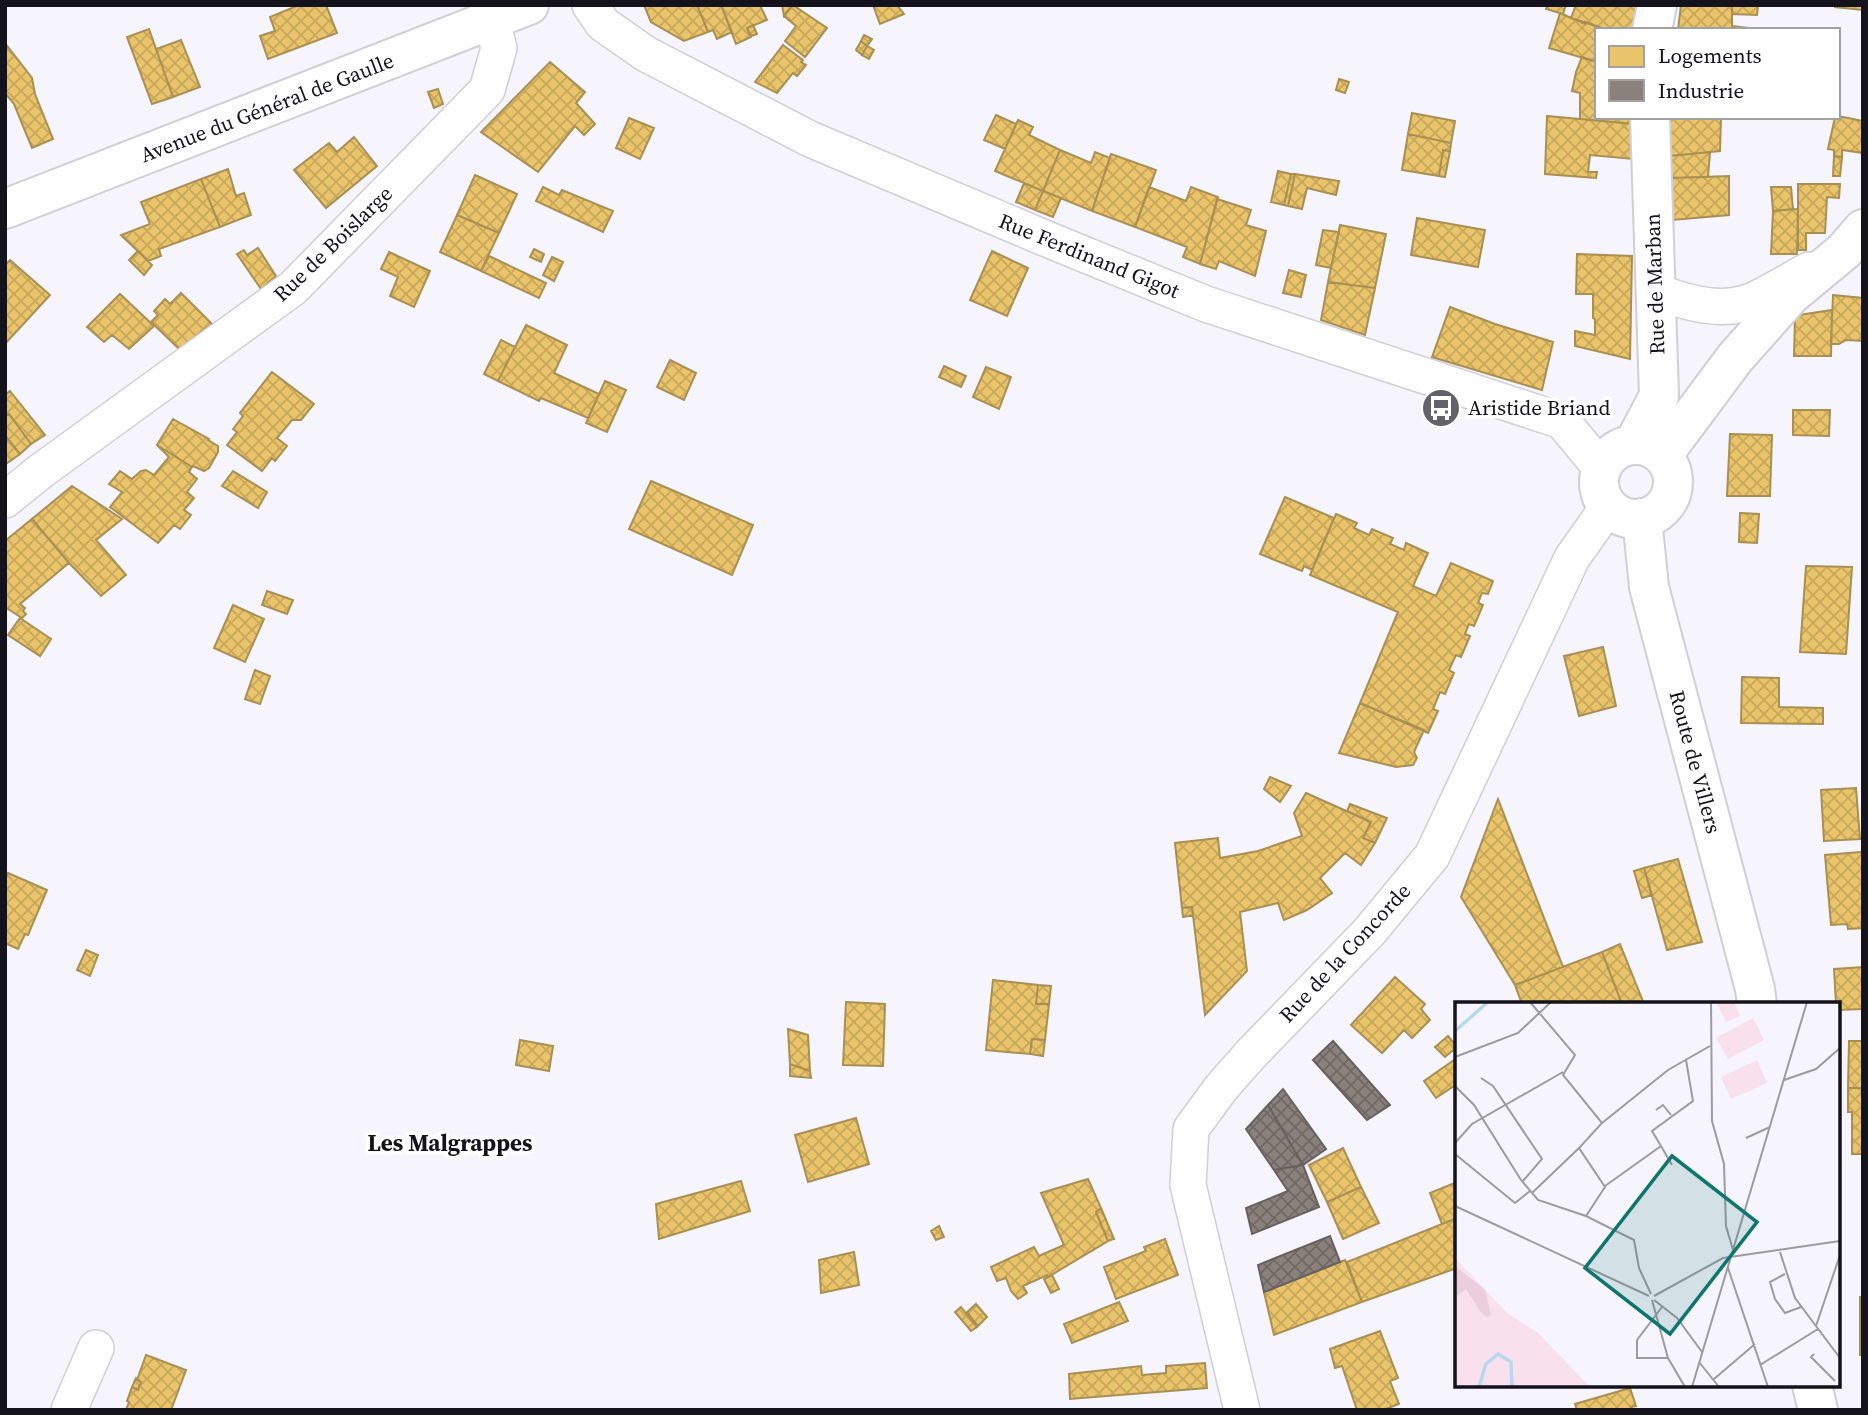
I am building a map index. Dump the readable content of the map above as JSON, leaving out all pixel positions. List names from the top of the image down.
{
  "streets": {
    "main road": ["Avenue du Général de Gaulle", "Rue de Marban", "Route de Villers"],
    "street": ["Rue de Boislarge", "Rue Ferdinand Gigot", "Rue de la Concorde"]
  },
  "crossings": [
    ["Avenue du Général de Gaulle", "Rue de Boislarge"],
    ["Rue Ferdinand Gigot", "Rue de Marban"],
    ["Rue Ferdinand Gigot", "Route de Villers"],
    ["Rue Ferdinand Gigot", "Rue de la Concorde"],
    ["Rue de Marban", "Route de Villers"],
    ["Rue de Marban", "Rue de la Concorde"],
    ["Route de Villers", "Rue de la Concorde"]
  ],
  "districts": ["Les Malgrappes"],
  "places": {
    "bus stop": ["Aristide Briand"]
  },
  "legend": ["Logements", "Industrie"]
}
